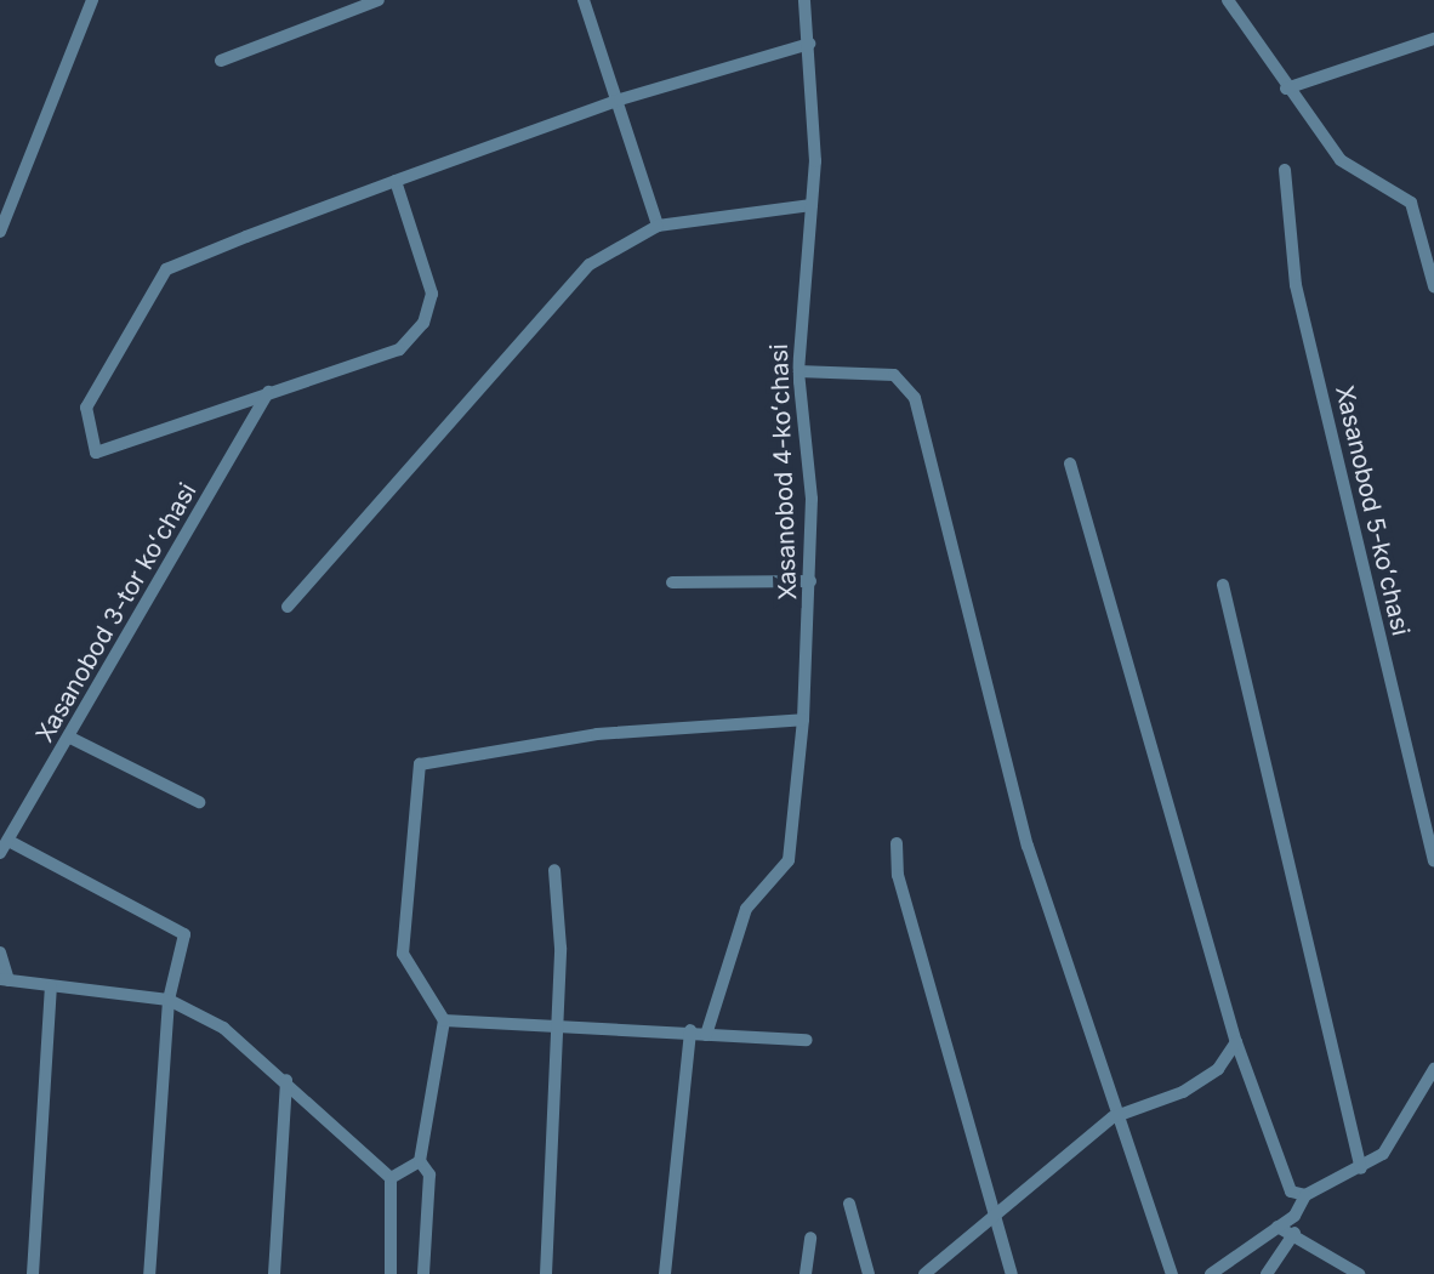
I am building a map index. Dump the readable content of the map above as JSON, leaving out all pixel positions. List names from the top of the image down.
{
  "streets": {
    "street": ["Xasanobod 4-koʻchasi", "Xasanobod 5-koʻchasi", "Xasanobod 3-tor koʻchasi"]
  }
}
